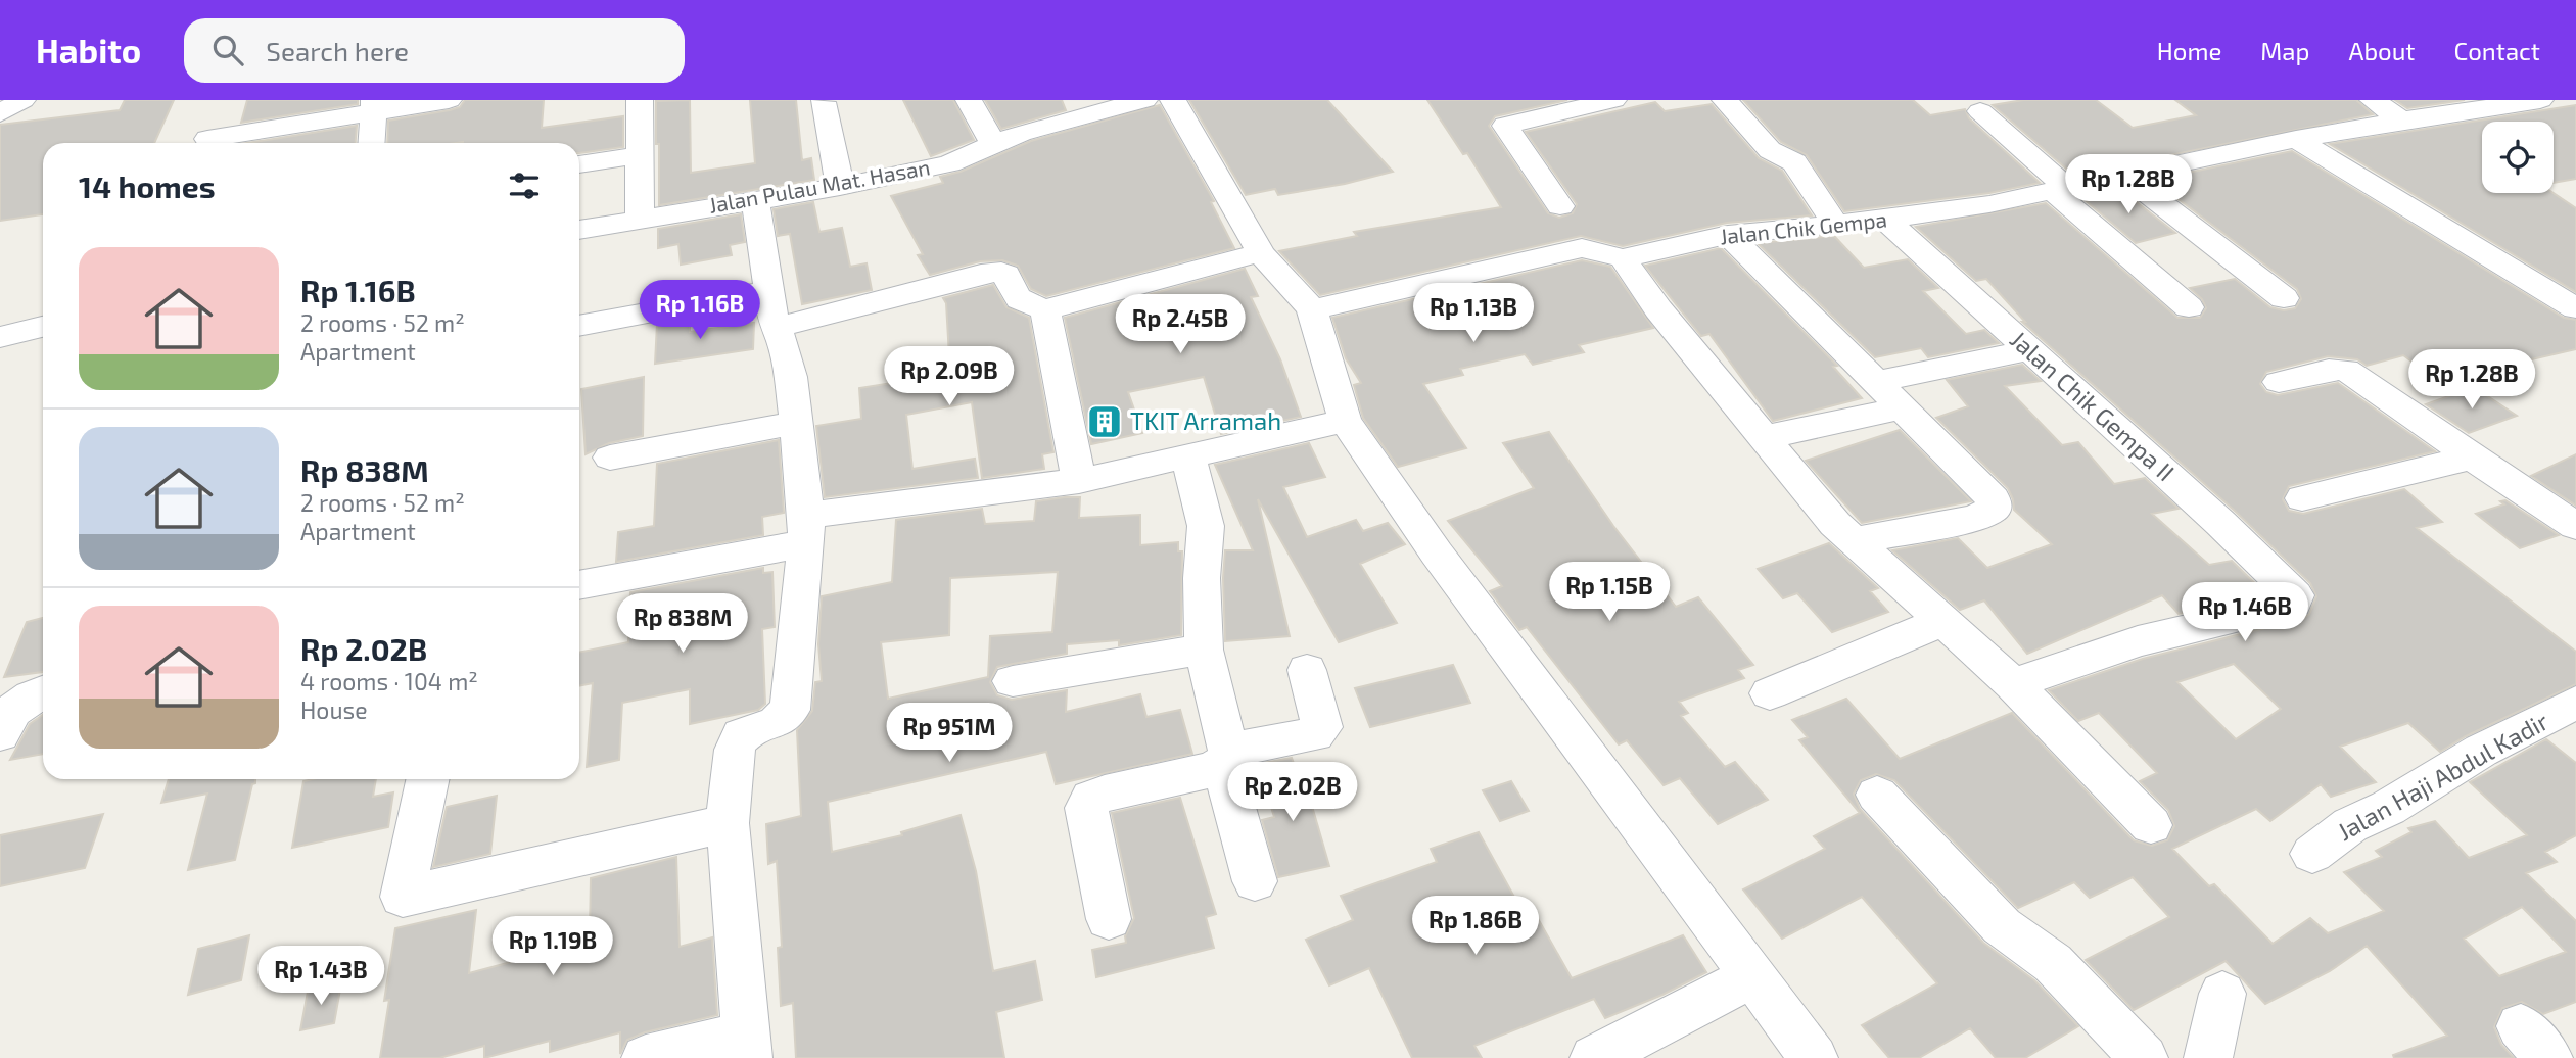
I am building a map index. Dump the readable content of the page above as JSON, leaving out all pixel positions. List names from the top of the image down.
{
  "streets": {
    "street": [
      "Jalan Pulau Mat. Hasan",
      "Jalan Chik Gempa",
      "Jalan Chik Gempa II",
      "Jalan Haji Abdul Kadir"
    ]
  },
  "crossings": [
    ["Jalan Chik Gempa", "Jalan Chik Gempa II"]
  ],
  "places": {
    "building": ["TKIT Arramah"]
  },
  "page": {
    "header": "Habito",
    "search": "Search here",
    "nav": [
      "Home",
      "Map",
      "About",
      "Contact"
    ],
    "heading": "14 homes",
    "price": [
      "Rp 1.28B",
      "Rp 1.16B",
      "Rp 1.13B",
      "Rp 2.45B",
      "Rp 2.09B",
      "Rp 1.28B",
      "Rp 1.15B",
      "Rp 1.46B",
      "Rp 838M",
      "Rp 951M",
      "Rp 2.02B",
      "Rp 1.86B",
      "Rp 1.19B",
      "Rp 1.43B"
    ],
    "list": [
      {
        "name": "Rp 1.16B",
        "note": "2 rooms · 52 m² · Apartment"
      },
      {
        "name": "Rp 838M",
        "note": "2 rooms · 52 m² · Apartment"
      },
      {
        "name": "Rp 2.02B",
        "note": "4 rooms · 104 m² · House"
      }
    ]
  }
}
